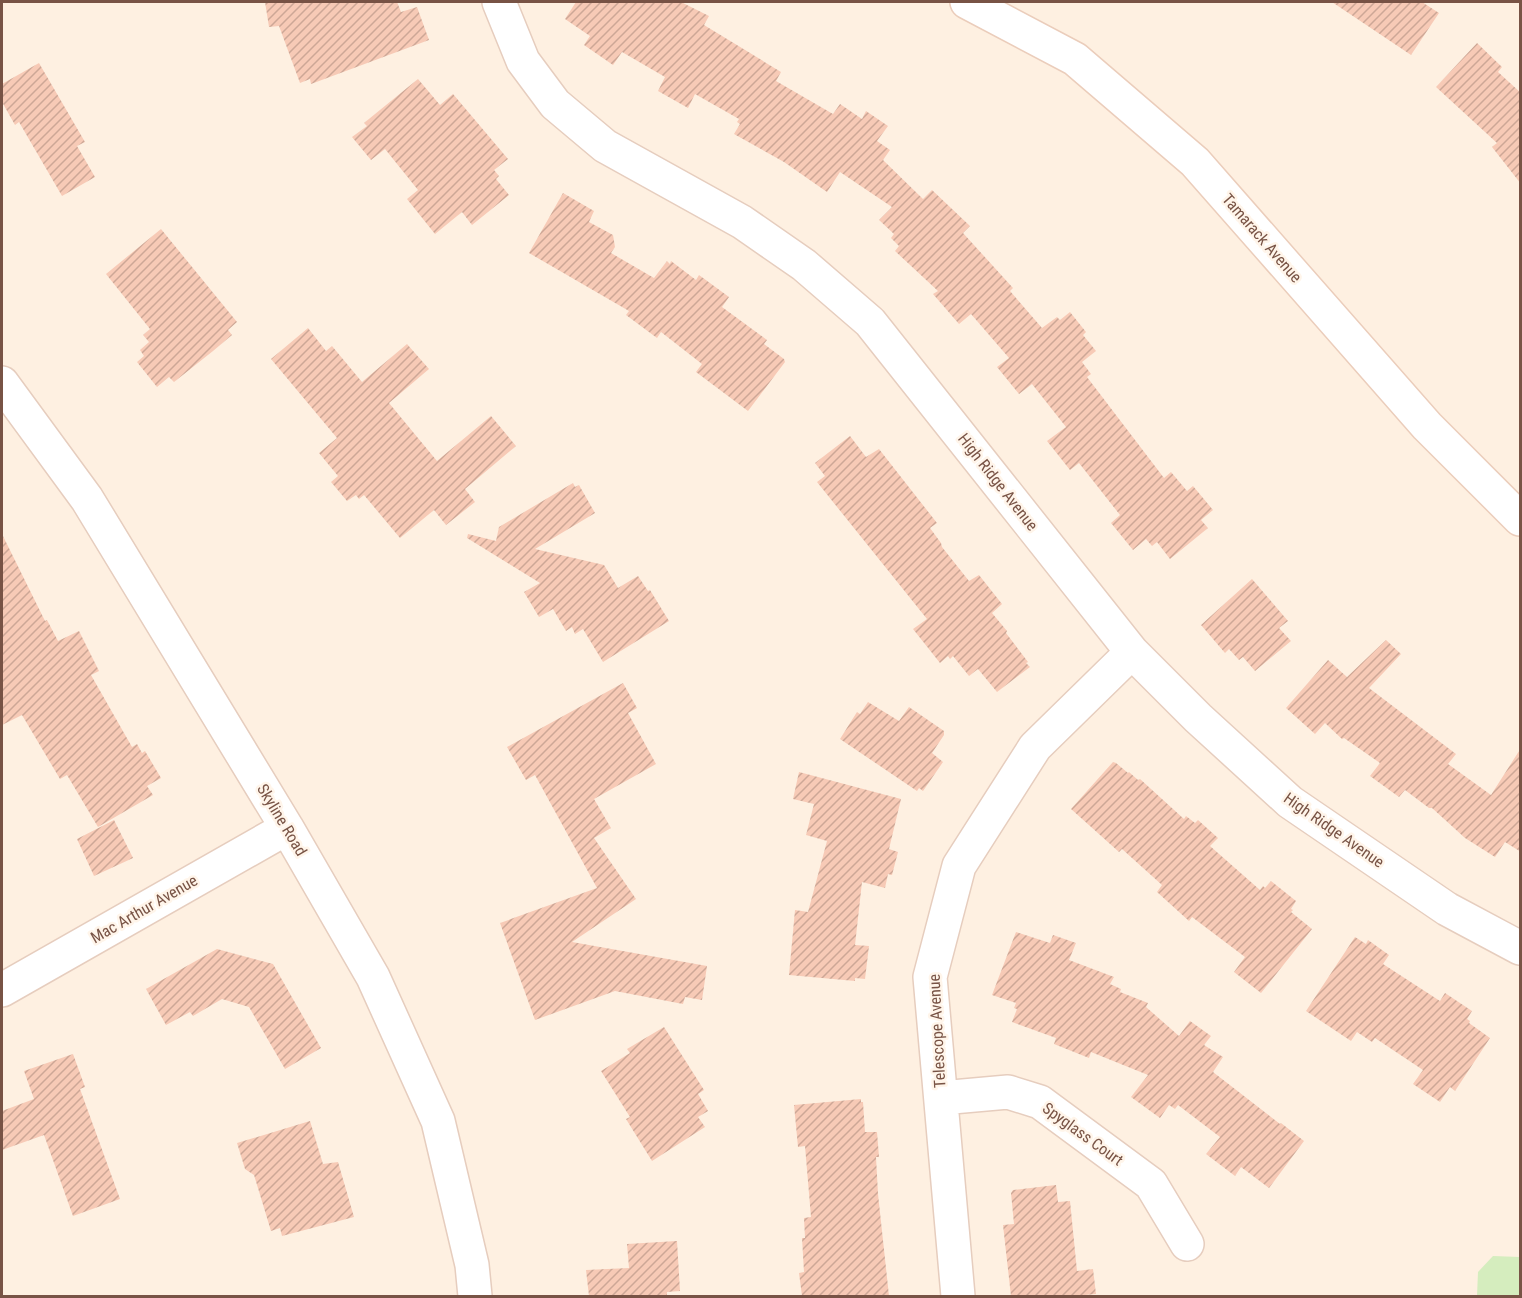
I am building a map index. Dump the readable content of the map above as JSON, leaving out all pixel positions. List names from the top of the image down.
{
  "streets": {
    "street": [
      "Tamarack Avenue",
      "High Ridge Avenue",
      "Skyline Road",
      "Mac Arthur Avenue",
      "Telescope Avenue",
      "Spyglass Court"
    ]
  },
  "crossings": [
    ["High Ridge Avenue", "Telescope Avenue"],
    ["Skyline Road", "Mac Arthur Avenue"],
    ["Telescope Avenue", "Spyglass Court"]
  ]
}
